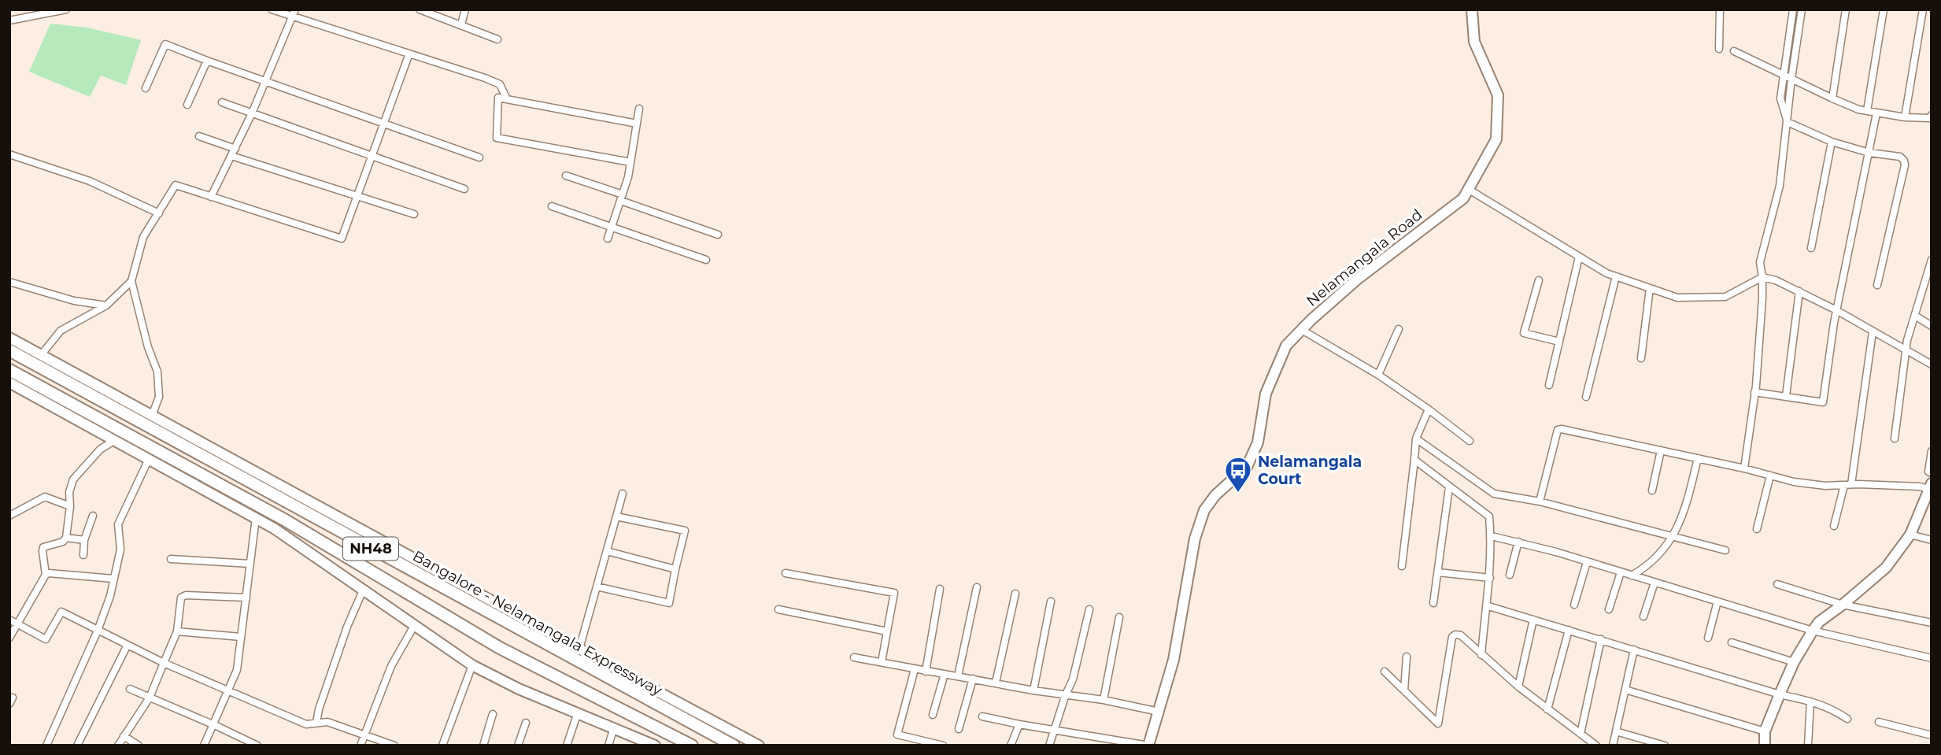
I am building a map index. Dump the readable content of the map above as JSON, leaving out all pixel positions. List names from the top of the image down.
{
  "streets": {
    "highway": ["NH48", "Bangalore - Nelamangala Expressway"],
    "street": ["Nelamangala Road"]
  },
  "places": {
    "bus stop": ["Nelamangala Court"]
  }
}
